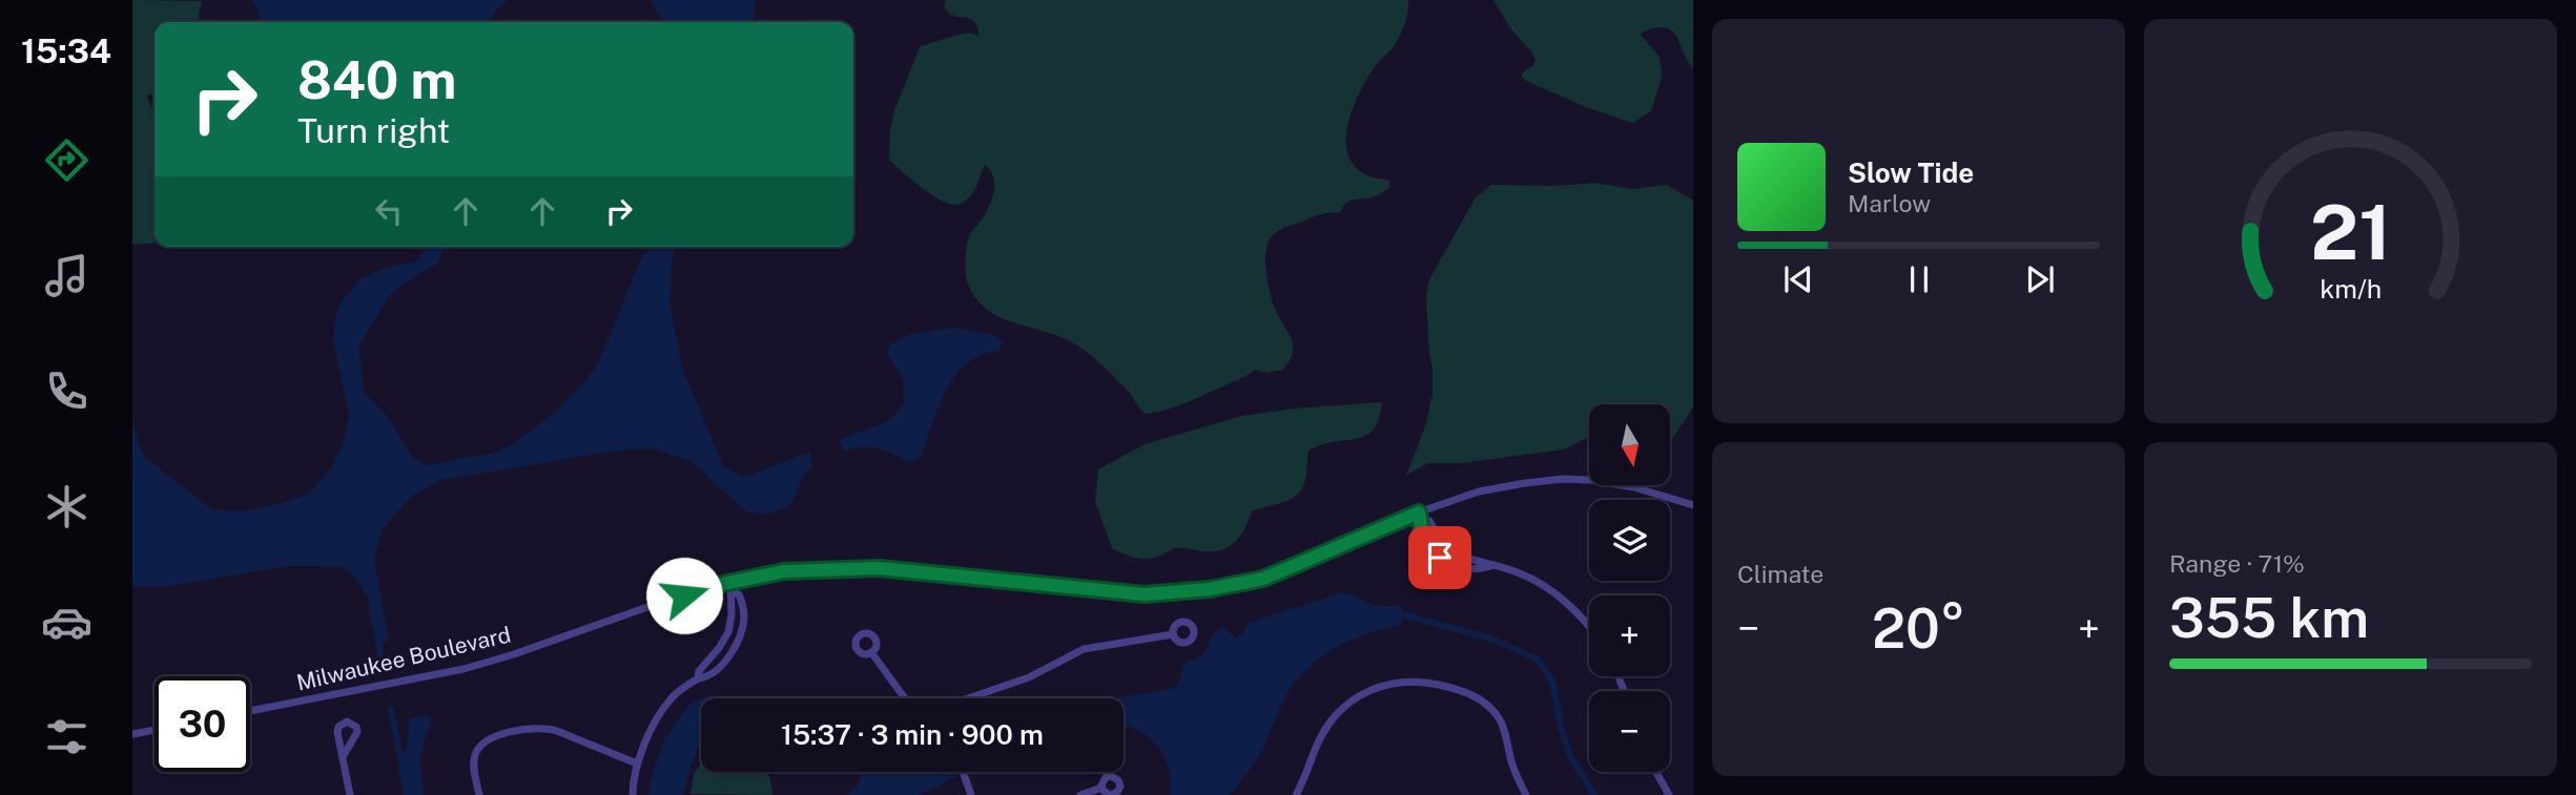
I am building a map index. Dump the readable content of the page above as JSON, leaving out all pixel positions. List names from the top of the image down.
{
  "streets": {
    "street": ["Milwaukee Boulevard"]
  },
  "north": "bottom",
  "page": {
    "tabs": "15:34",
    "turn": ["840 m", "Turn right"],
    "song": ["Slow Tide", "Marlow"],
    "map_buttons": ["+", "−"],
    "tile": [
      "Climate",
      ["Range · 71%", "355 km"]
    ],
    "heat": ["−", "20°", "+"],
    "limit": "30",
    "trip": "15:37 · 3 min · 900 m",
    "gauge": ["21", "km/h"]
  }
}
